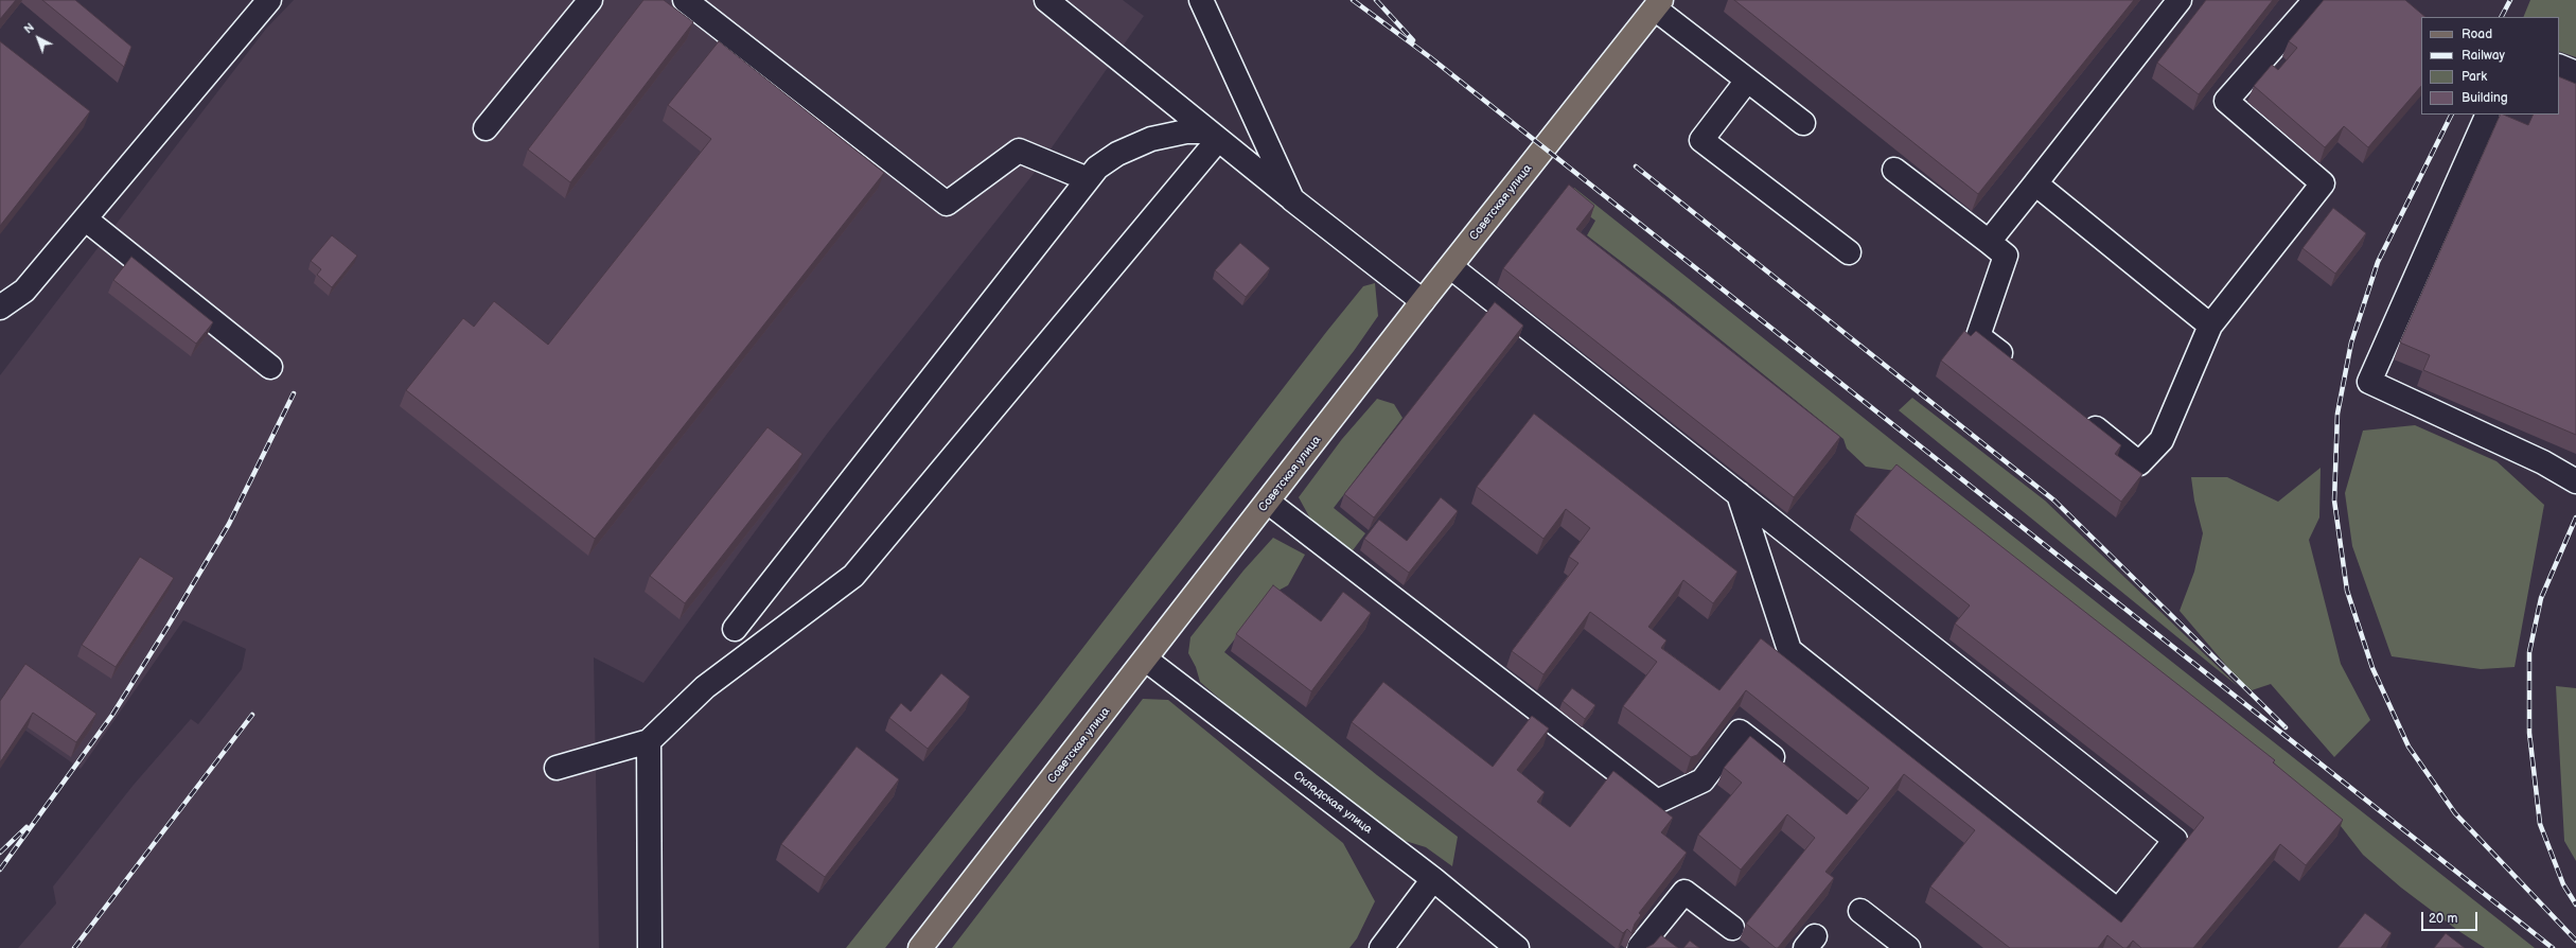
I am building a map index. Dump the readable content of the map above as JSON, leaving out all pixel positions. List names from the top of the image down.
{
  "streets": {
    "main road": ["Советская улица"],
    "street": ["Складская улица"]
  },
  "crossings": [
    ["Советская улица", "Складская улица"]
  ],
  "legend": [
    "Road",
    "Railway",
    "Park",
    "Building"
  ],
  "scale_bar": "20 m",
  "north": "top left"
}
